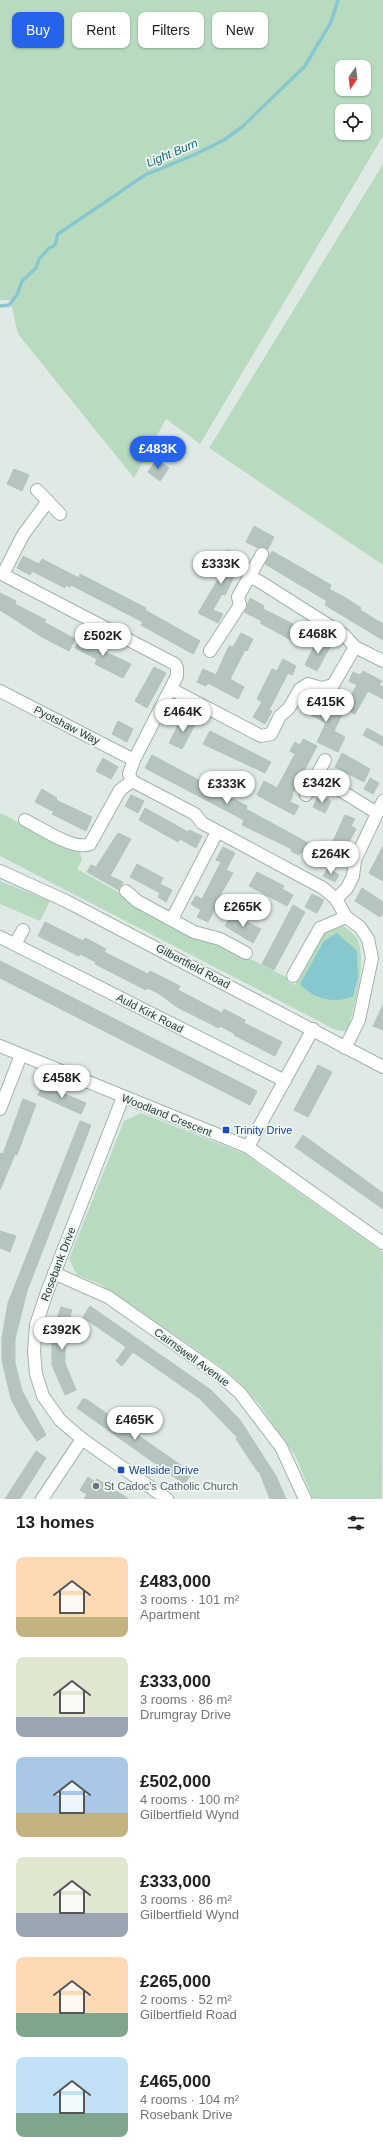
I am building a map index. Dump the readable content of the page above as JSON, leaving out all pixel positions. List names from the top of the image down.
{
  "streets": {
    "street": [
      "Pyotshaw Way",
      "Gilbertfield Road",
      "Auld Kirk Road",
      "Woodland Crescent",
      "Rosebank Drive",
      "Cairnswell Avenue"
    ]
  },
  "crossings": [
    ["Woodland Crescent", "Rosebank Drive"],
    ["Rosebank Drive", "Cairnswell Avenue"]
  ],
  "water": ["Light Burn"],
  "places": {
    "transit": ["Trinity Drive", "Wellside Drive"],
    "other": ["St Cadoc's Catholic Church"]
  },
  "north": "bottom",
  "page": {
    "chip": [
      "Buy",
      "Rent",
      "Filters",
      "New"
    ],
    "price": [
      "£483K",
      "£333K",
      "£468K",
      "£502K",
      "£415K",
      "£464K",
      "£342K",
      "£333K",
      "£264K",
      "£265K",
      "£458K",
      "£392K",
      "£465K"
    ],
    "heading": "13 homes",
    "list": [
      {
        "name": "£483,000",
        "note": "3 rooms · 101 m² · Apartment"
      },
      {
        "name": "£333,000",
        "note": "3 rooms · 86 m² · Drumgray Drive"
      },
      {
        "name": "£502,000",
        "note": "4 rooms · 100 m² · Gilbertfield Wynd"
      },
      {
        "name": "£333,000",
        "note": "3 rooms · 86 m² · Gilbertfield Wynd"
      },
      {
        "name": "£265,000",
        "note": "2 rooms · 52 m² · Gilbertfield Road"
      },
      {
        "name": "£465,000",
        "note": "4 rooms · 104 m² · Rosebank Drive"
      }
    ]
  }
}
